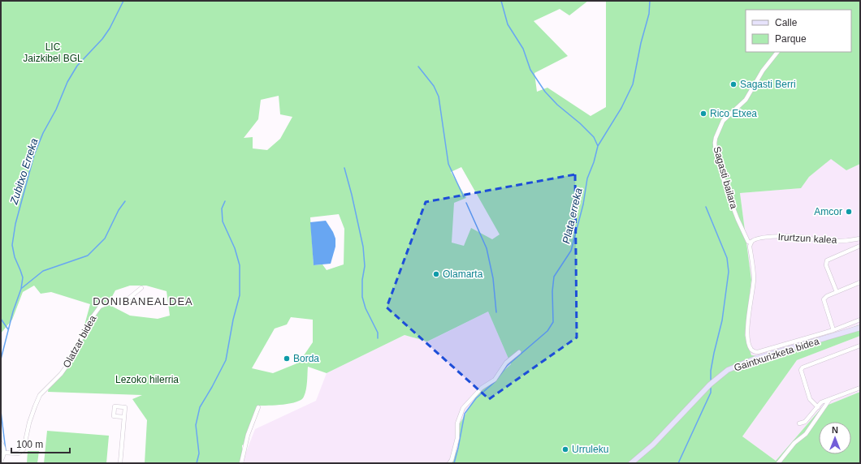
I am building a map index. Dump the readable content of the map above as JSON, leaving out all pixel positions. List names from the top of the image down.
{
  "streets": {
    "main road": ["Gaintxurizketa bidea"],
    "street": ["Sagasti bailara", "Irurtzun kalea", "Olatzar bidea"]
  },
  "crossings": [
    ["Sagasti bailara", "Irurtzun kalea"]
  ],
  "districts": ["DONIBANEALDEA"],
  "water": ["Zubitxo Erreka", "Plata erreka"],
  "parks": ["LIC Jaizkibel BGL", "Lezoko hilerria"],
  "places": [
    "Sagasti Berri",
    "Rico Etxea",
    "Amcor",
    "Olamarta",
    "Borda",
    "Urruleku"
  ],
  "legend": ["Calle", "Parque"],
  "scale_bar": "100 m",
  "north": "top"
}
